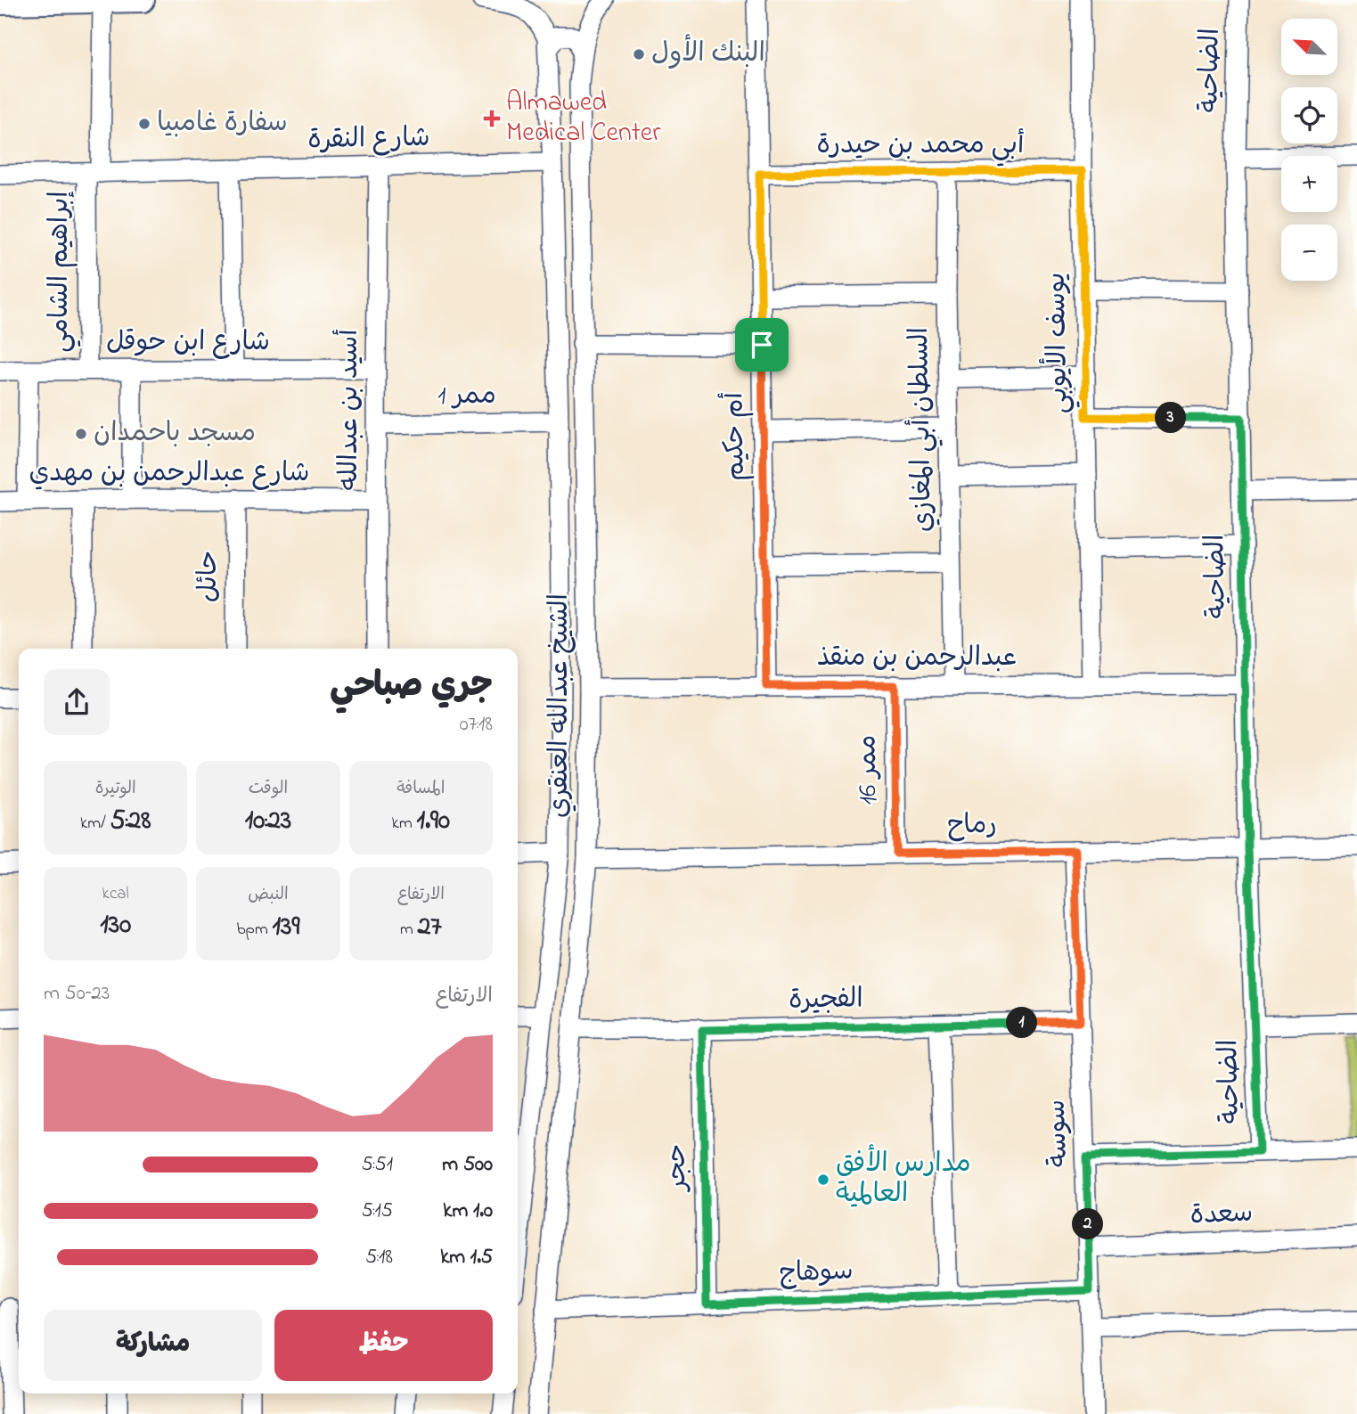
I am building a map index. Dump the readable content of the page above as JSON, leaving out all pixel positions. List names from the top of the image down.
{
  "streets": {
    "street": [
      "الضاحية",
      "شارع النقرة",
      "أبي محمد بن حيدرة",
      "إبراهيم الشامي",
      "شارع ابن حوقل",
      "يوسف الأيوبي",
      "ممر 1",
      "أسيد بن عبدالله",
      "السلطان أبي المغازي",
      "أم حكيم",
      "شارع عبدالرحمن بن مهدي",
      "حائل",
      "عبدالرحمن بن منقذ",
      "الشيخ عبدالله العنقري",
      "ممر 16",
      "رماح",
      "الفجيرة",
      "سوسة",
      "حجر",
      "سعدة",
      "سوهاج"
    ]
  },
  "crossings": [
    ["الضاحية", "عبدالرحمن بن منقذ"],
    ["الضاحية", "رماح"],
    ["شارع النقرة", "إبراهيم الشامي"],
    ["شارع النقرة", "أسيد بن عبدالله"],
    ["شارع النقرة", "الشيخ عبدالله العنقري"],
    ["أبي محمد بن حيدرة", "يوسف الأيوبي"],
    ["أبي محمد بن حيدرة", "السلطان أبي المغازي"],
    ["أبي محمد بن حيدرة", "أم حكيم"],
    ["إبراهيم الشامي", "شارع ابن حوقل"],
    ["شارع ابن حوقل", "أسيد بن عبدالله"],
    ["يوسف الأيوبي", "عبدالرحمن بن منقذ"],
    ["ممر 1", "أسيد بن عبدالله"],
    ["ممر 1", "الشيخ عبدالله العنقري"],
    ["أسيد بن عبدالله", "شارع عبدالرحمن بن مهدي"],
    ["السلطان أبي المغازي", "عبدالرحمن بن منقذ"],
    ["أم حكيم", "عبدالرحمن بن منقذ"],
    ["شارع عبدالرحمن بن مهدي", "حائل"],
    ["عبدالرحمن بن منقذ", "الشيخ عبدالله العنقري"],
    ["عبدالرحمن بن منقذ", "ممر 16"],
    ["الشيخ عبدالله العنقري", "رماح"],
    ["الشيخ عبدالله العنقري", "الفجيرة"],
    ["الشيخ عبدالله العنقري", "سوهاج"],
    ["ممر 16", "رماح"],
    ["رماح", "سوسة"],
    ["الفجيرة", "سوسة"],
    ["الفجيرة", "حجر"],
    ["سوسة", "سعدة"],
    ["سوسة", "سوهاج"],
    ["حجر", "سوهاج"]
  ],
  "places": {
    "other": [
      "البنك الأول",
      "سفارة غامبيا",
      "مسجد باحمدان",
      "مدارس الأفق العالمية"
    ],
    "health": ["Almawed Medical Center"]
  },
  "north": "top left",
  "page": {
    "map_buttons": ["+", "−"],
    "pins": ["3", "1", "2"],
    "heading": ["جري صباحي", "07:18"],
    "stats": [
      ["المسافة", "1.90 km"],
      ["الوقت", "10:23"],
      ["الوتيرة", "5:28 /km"],
      ["الارتفاع", "27 m"],
      ["النبض", "139 bpm"],
      ["kcal", "130"]
    ],
    "chart": ["الارتفاع", "23–50 m"],
    "list": [
      {
        "name": "500 m",
        "note": "5:51"
      },
      {
        "name": "1.0 km",
        "note": "5:15"
      },
      {
        "name": "1.5 km",
        "note": "5:18"
      }
    ],
    "buttons": ["حفظ", "مشاركة"]
  }
}
